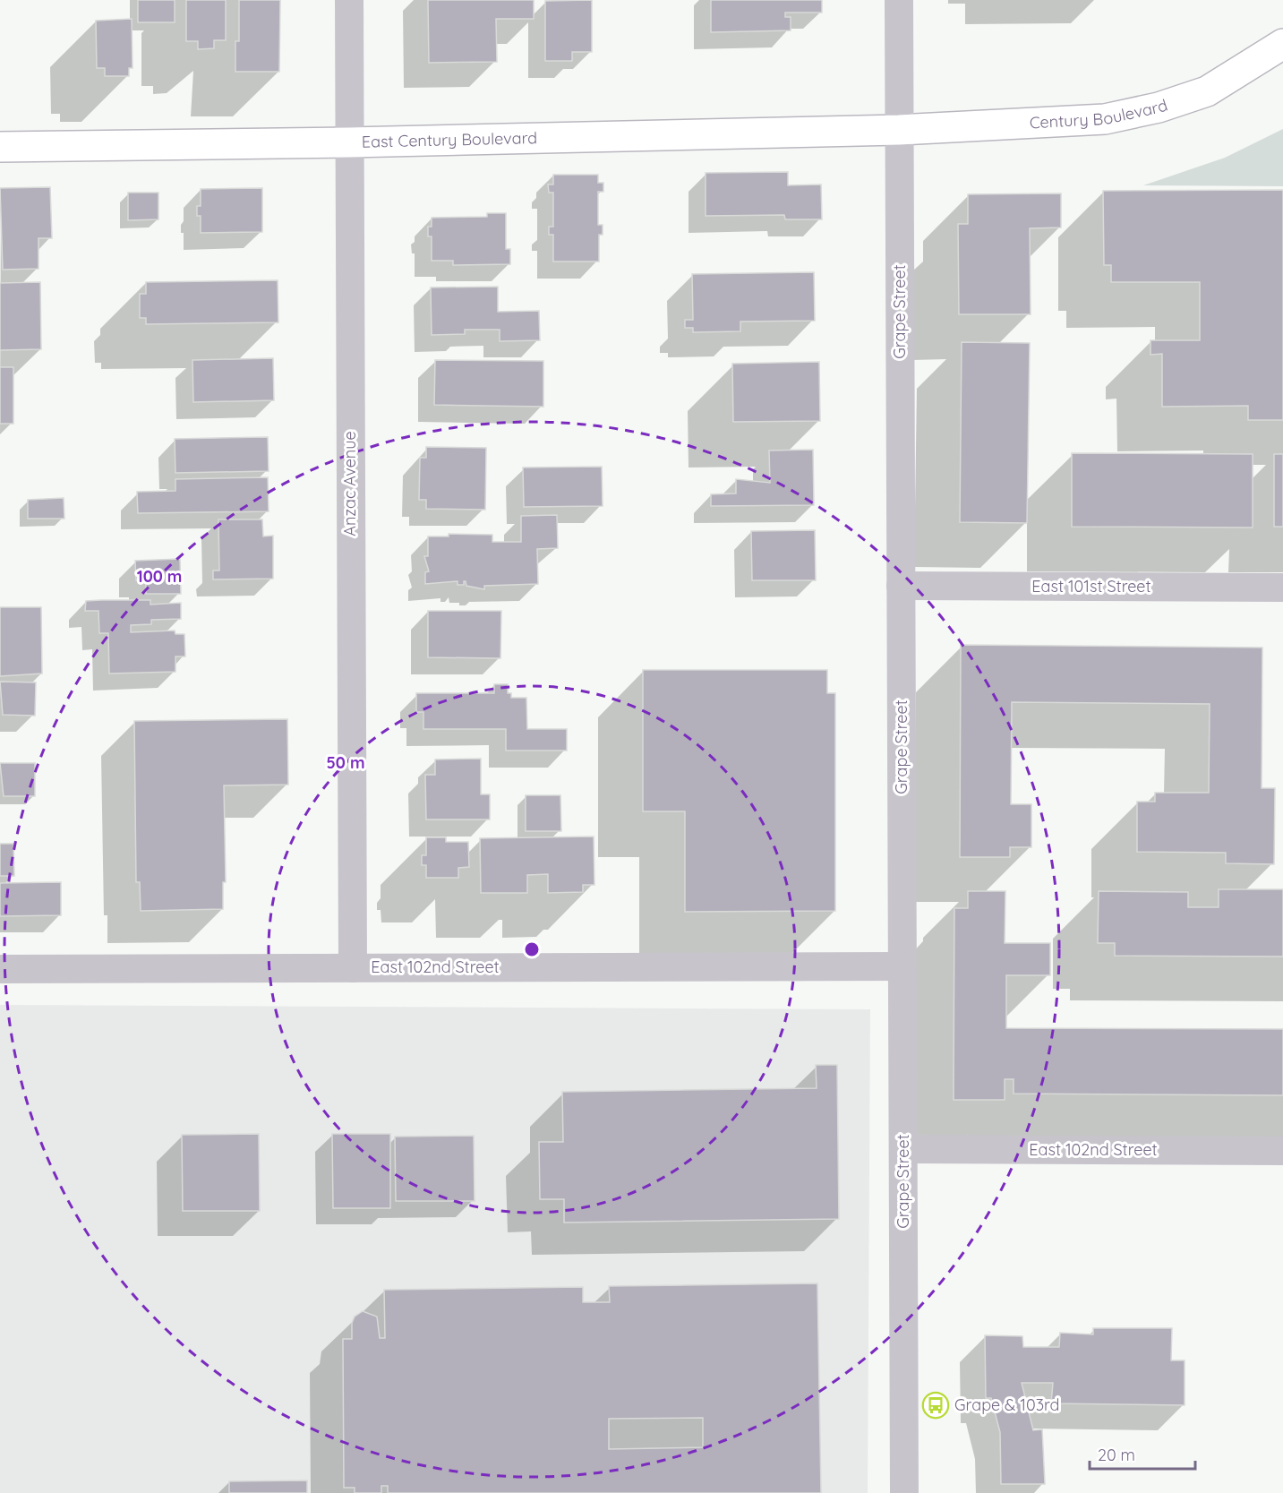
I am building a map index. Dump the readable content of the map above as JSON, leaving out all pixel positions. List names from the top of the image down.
{
  "streets": {
    "main road": ["Century Boulevard", "East Century Boulevard"],
    "street": [
      "Grape Street",
      "Anzac Avenue",
      "East 101st Street",
      "East 102nd Street"
    ]
  },
  "crossings": [
    ["Century Boulevard", "East Century Boulevard"],
    ["Century Boulevard", "Grape Street"],
    ["East Century Boulevard", "Grape Street"],
    ["East Century Boulevard", "Anzac Avenue"],
    ["Grape Street", "East 101st Street"],
    ["Grape Street", "East 102nd Street"],
    ["Anzac Avenue", "East 102nd Street"]
  ],
  "places": {
    "bus stop": ["Grape & 103rd"]
  },
  "scale_bar": "20 m",
  "rings": ["100 m", "50 m"]
}
